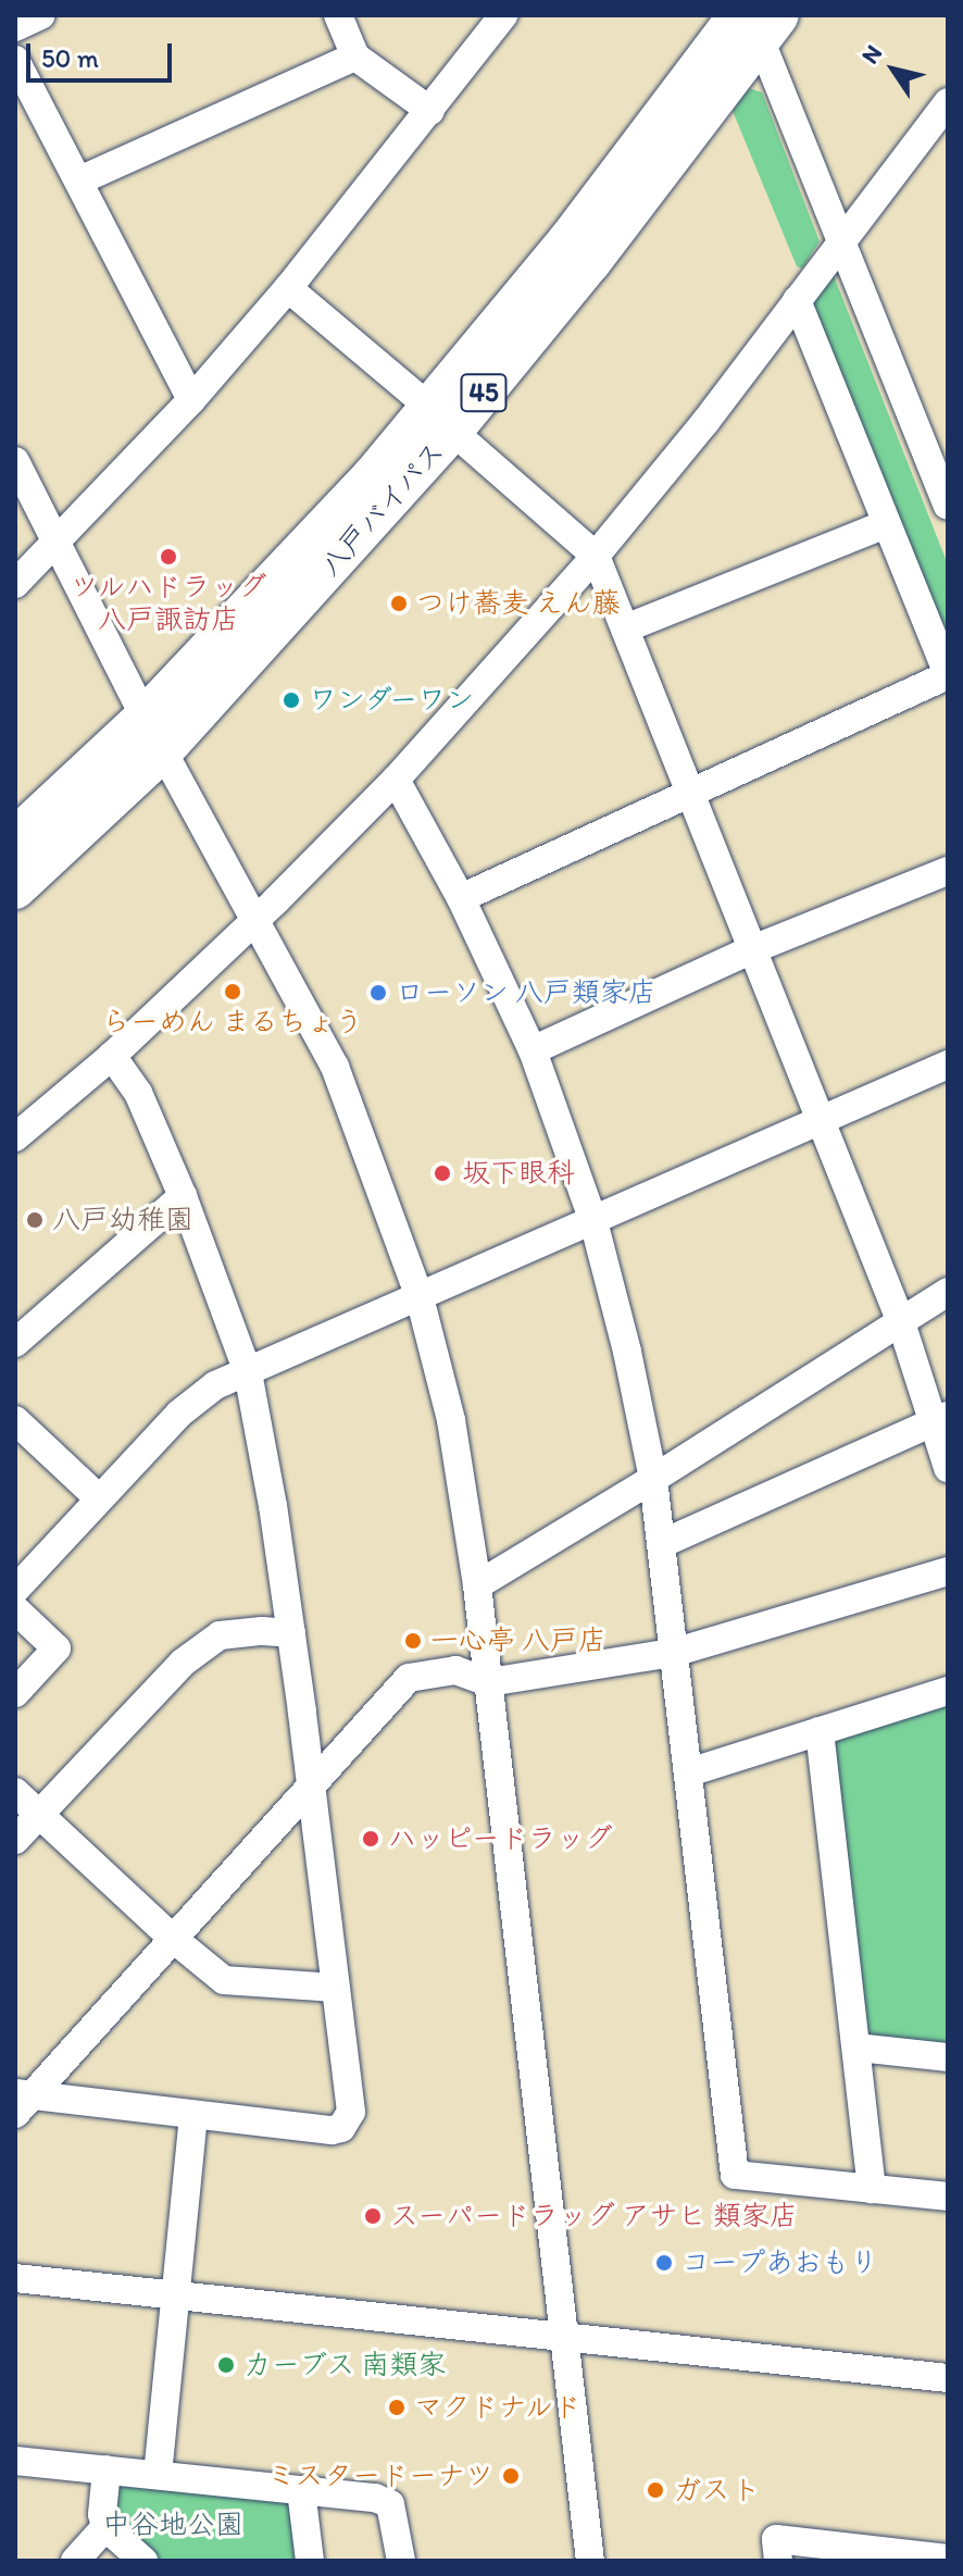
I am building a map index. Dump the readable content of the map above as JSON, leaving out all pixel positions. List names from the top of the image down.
{
  "streets": {
    "highway": ["45", "八戸バイパス"]
  },
  "parks": ["中谷地公園"],
  "places": [
    "ツルハドラッグ 八戸諏訪店",
    "つけ蕎麦 えん藤",
    "ワンダーワン",
    "らーめん まるちょう",
    "ローソン 八戸類家店",
    "坂下眼科",
    "八戸幼稚園",
    "一心亭 八戸店",
    "ハッピードラッグ",
    "スーパードラッグ アサヒ 類家店",
    "コープあおもり",
    "カーブス 南類家",
    "マクドナルド",
    "ミスタードーナツ",
    "ガスト"
  ],
  "scale_bar": "50 m",
  "north": "top left"
}
